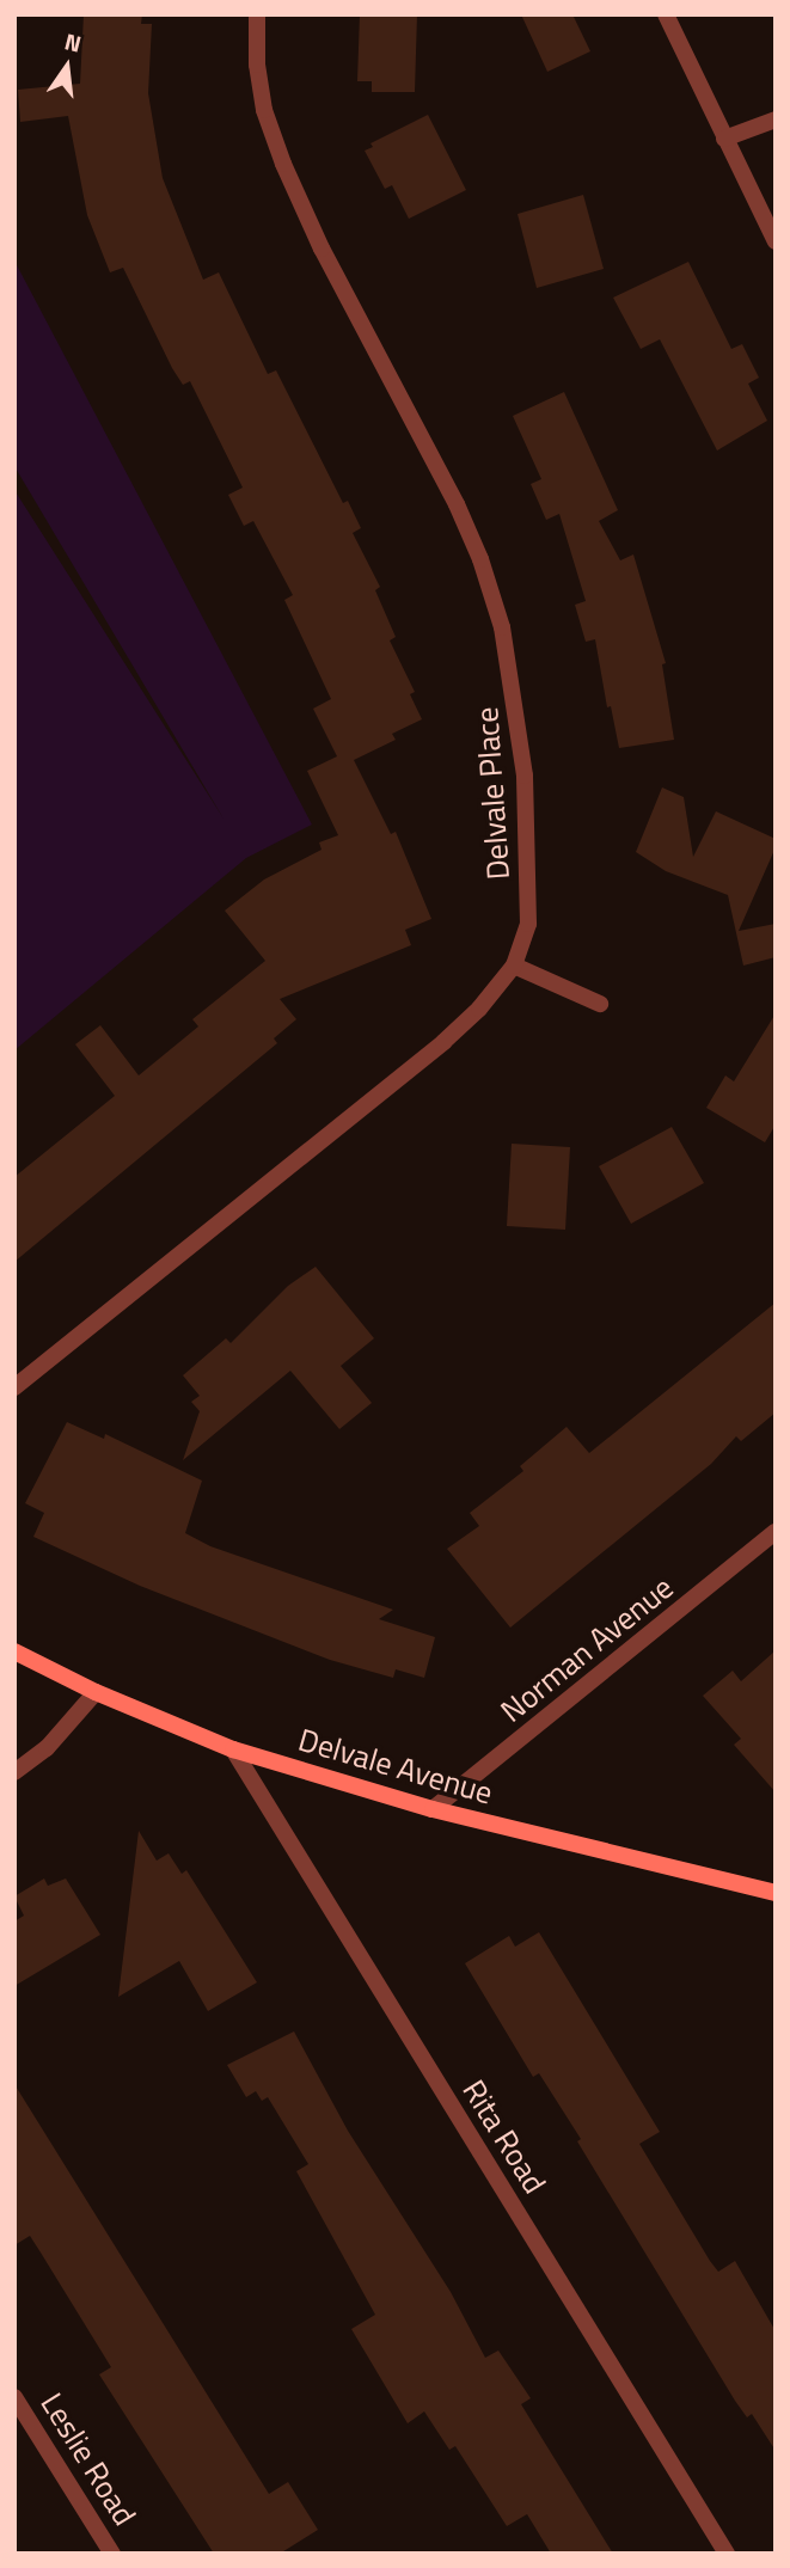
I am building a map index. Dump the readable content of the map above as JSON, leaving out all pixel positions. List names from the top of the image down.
{
  "streets": {
    "street": [
      "Delvale Place",
      "Norman Avenue",
      "Delvale Avenue",
      "Rita Road",
      "Leslie Road"
    ]
  },
  "crossings": [
    ["Norman Avenue", "Delvale Avenue"],
    ["Delvale Avenue", "Rita Road"]
  ],
  "north": "top"
}
